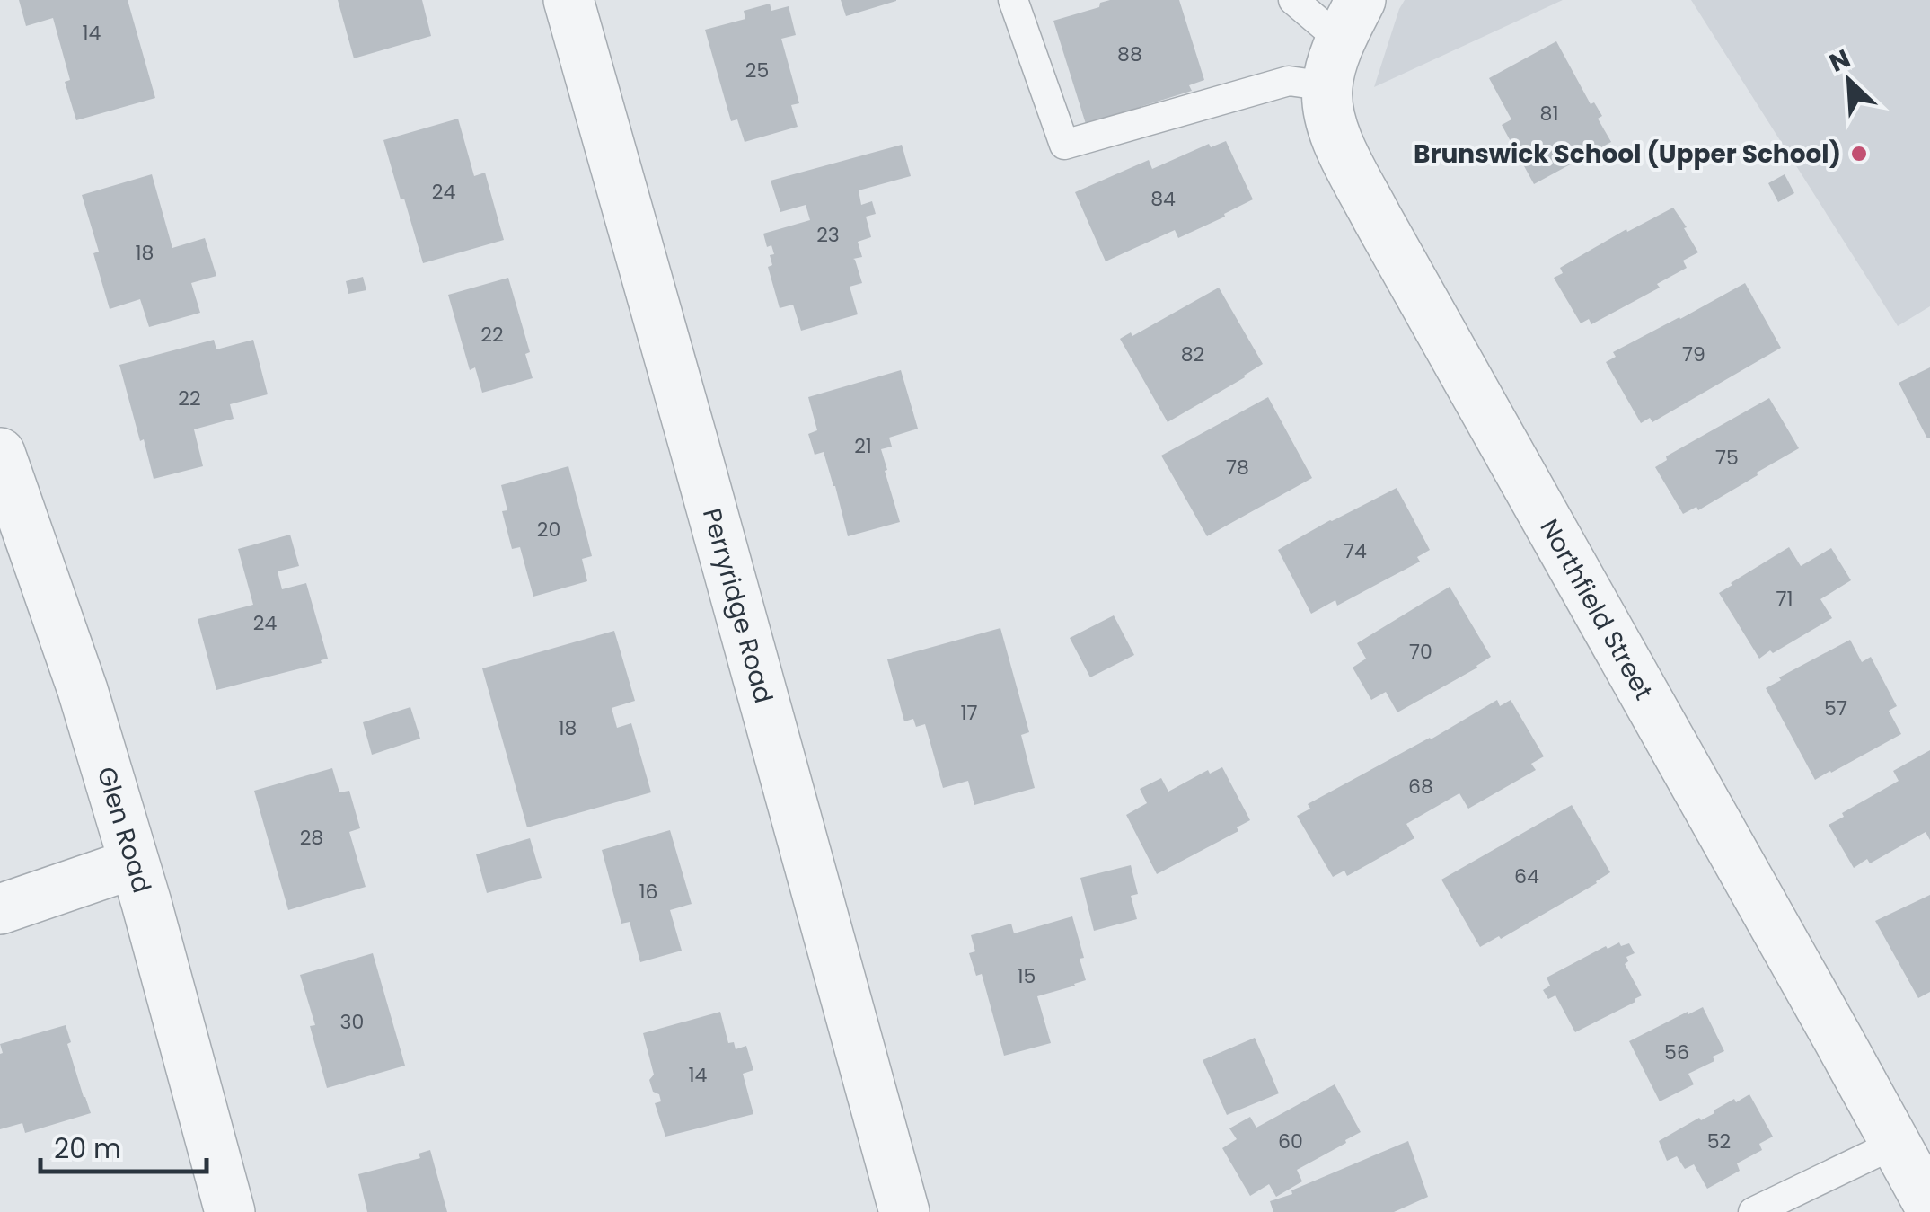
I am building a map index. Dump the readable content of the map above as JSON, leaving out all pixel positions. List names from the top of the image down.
{
  "streets": {
    "street": ["Perryridge Road", "Northfield Street", "Glen Road"]
  },
  "places": ["Brunswick School (Upper School)"],
  "house_numbers": [
    "14",
    "88",
    "25",
    "81",
    "24",
    "84",
    "23",
    "18",
    "22",
    "82",
    "79",
    "22",
    "21",
    "75",
    "78",
    "20",
    "74",
    "71",
    "24",
    "70",
    "57",
    "17",
    "18",
    "68",
    "28",
    "64",
    "16",
    "15",
    "30",
    "56",
    "14",
    "60",
    "52"
  ],
  "scale_bar": "20 m",
  "north": "top left"
}
